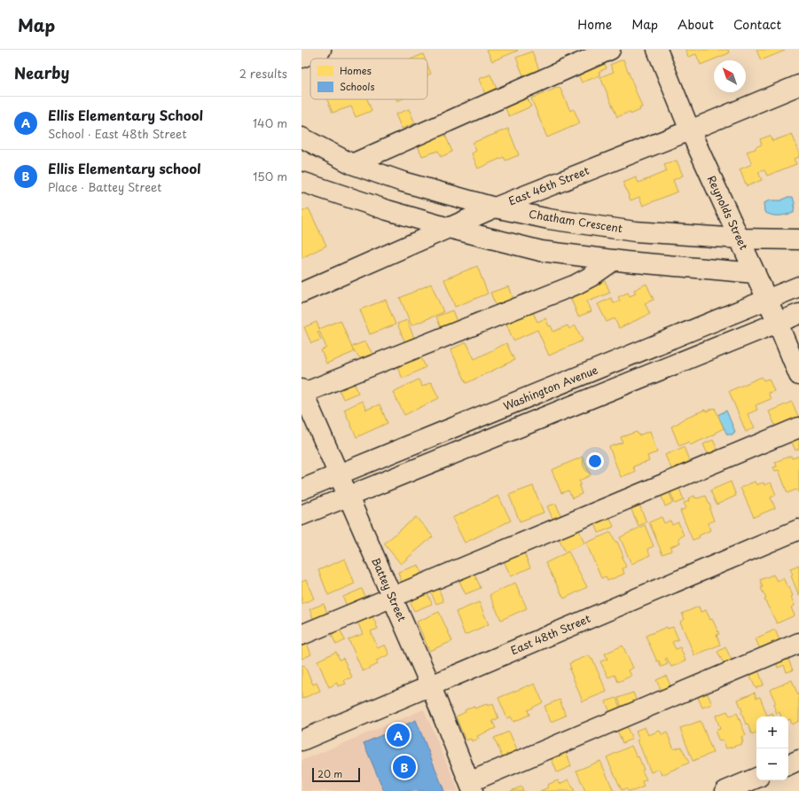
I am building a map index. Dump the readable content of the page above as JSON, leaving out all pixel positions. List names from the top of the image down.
{
  "streets": {
    "street": [
      "East 46th Street",
      "Reynolds Street",
      "Chatham Crescent",
      "Washington Avenue",
      "Battey Street",
      "East 48th Street"
    ]
  },
  "crossings": [
    ["East 46th Street", "Reynolds Street"],
    ["East 46th Street", "Chatham Crescent"],
    ["Reynolds Street", "Chatham Crescent"],
    ["Reynolds Street", "Washington Avenue"],
    ["Washington Avenue", "Battey Street"],
    ["Battey Street", "East 48th Street"]
  ],
  "legend": ["Homes", "Schools"],
  "scale_bar": "20 m",
  "north": "top left",
  "page": {
    "header": "Map",
    "nav": [
      "Home",
      "Map",
      "About",
      "Contact"
    ],
    "heading": ["Nearby", "2 results"],
    "list": [
      {
        "mark": "A",
        "name": "Ellis Elementary School",
        "note": "School · East 48th Street",
        "value": "140 m"
      },
      {
        "mark": "B",
        "name": "Ellis Elementary school",
        "note": "Place · Battey Street",
        "value": "150 m"
      }
    ],
    "map_buttons": ["+", "−"],
    "pins": ["A", "B"],
    "scale": "20 m"
  }
}
